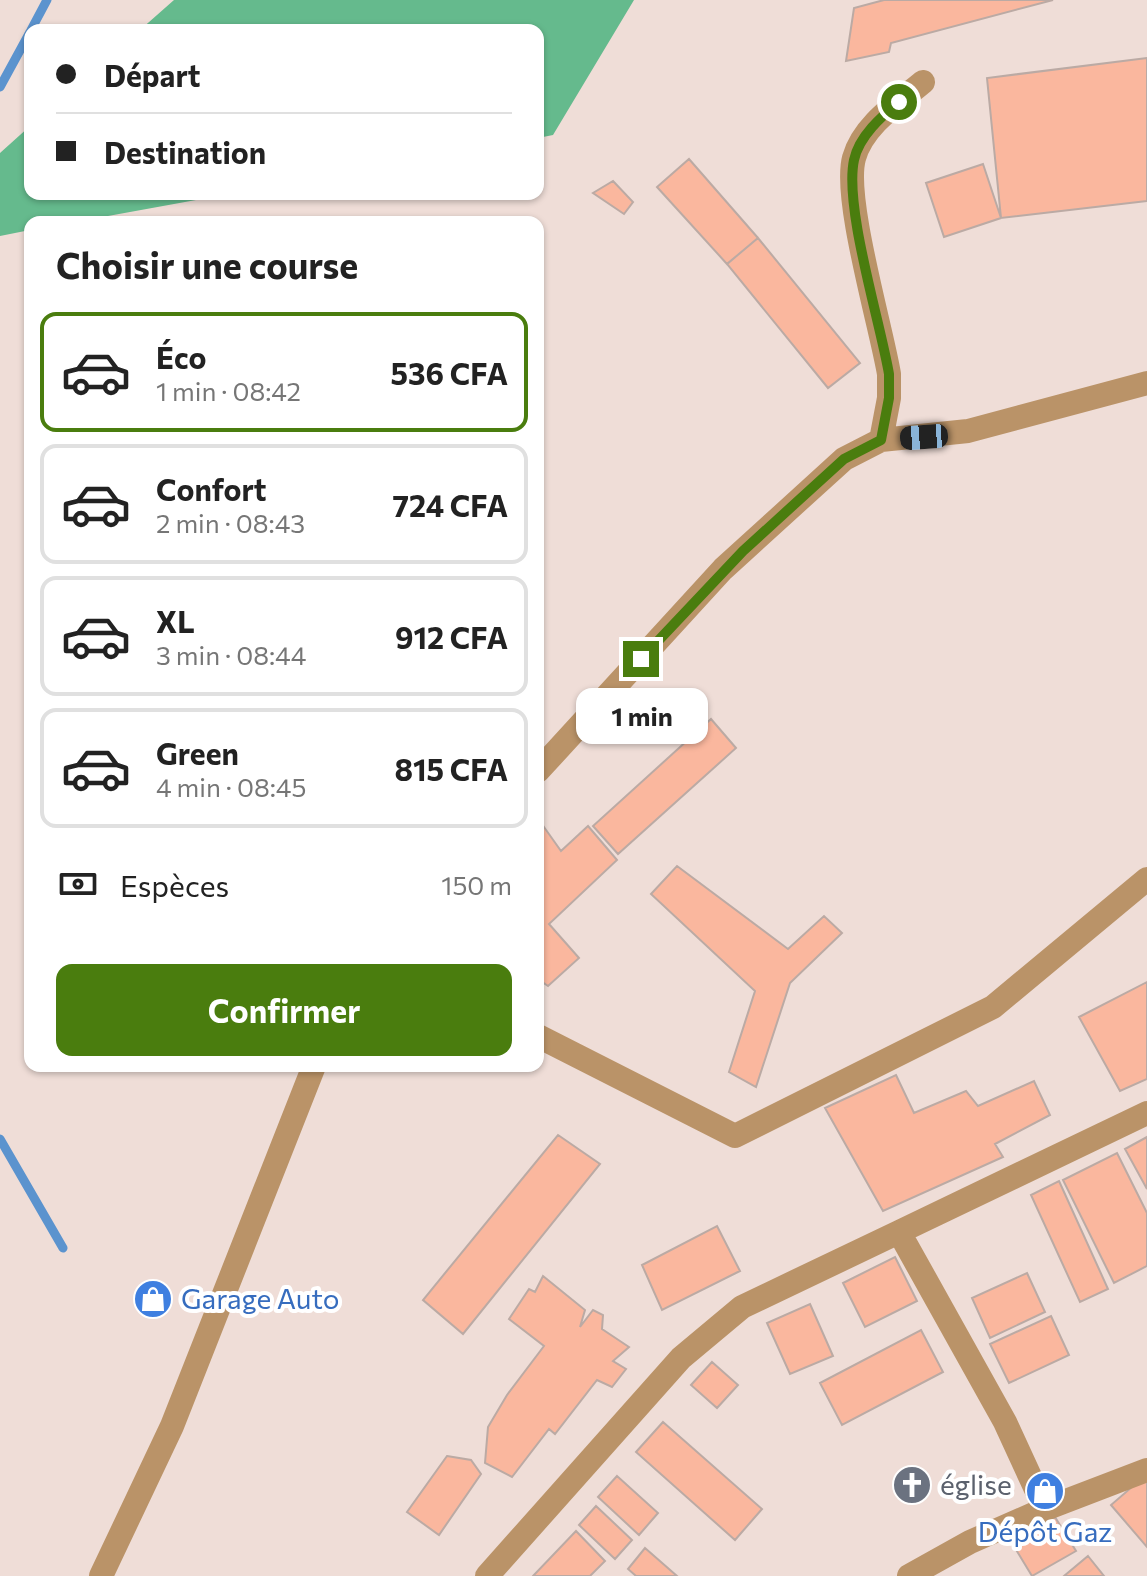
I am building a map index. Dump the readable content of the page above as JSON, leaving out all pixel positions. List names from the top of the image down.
{
  "places": {
    "shop": ["Garage Auto", "Dépôt Gaz"],
    "church": ["église"]
  },
  "page": {
    "banner": ["Départ", "Destination"],
    "heading": "Choisir une course",
    "list": [
      {
        "name": "Éco",
        "note": "1 min · 08:42",
        "value": "536 CFA"
      },
      {
        "name": "Confort",
        "note": "2 min · 08:43",
        "value": "724 CFA"
      },
      {
        "name": "XL",
        "note": "3 min · 08:44",
        "value": "912 CFA"
      },
      {
        "name": "Green",
        "note": "4 min · 08:45",
        "value": "815 CFA"
      }
    ],
    "bubble": "1 min",
    "pay": ["Espèces", "150 m"],
    "buttons": "Confirmer"
  }
}
